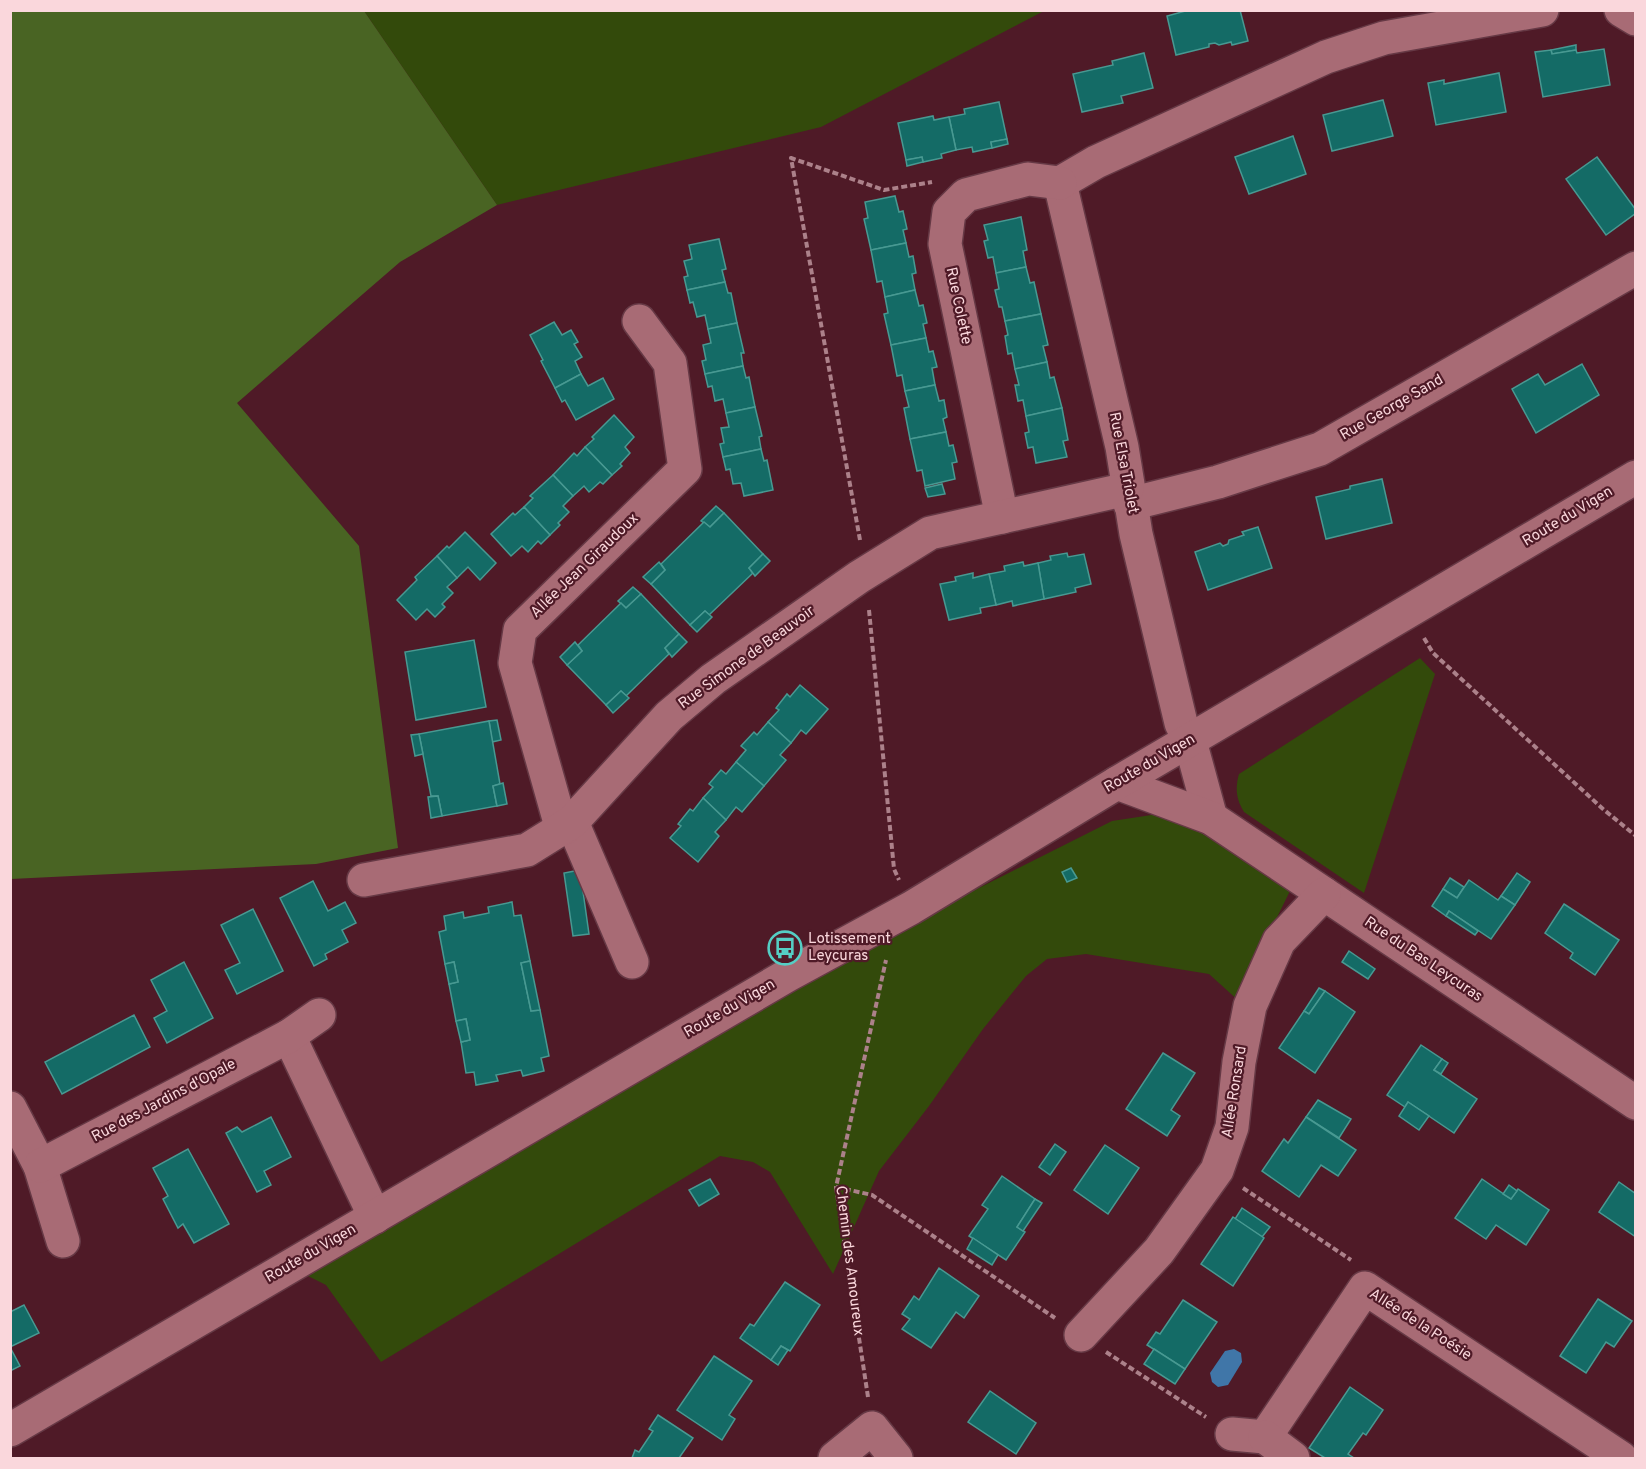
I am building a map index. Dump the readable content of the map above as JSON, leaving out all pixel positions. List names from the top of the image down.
{
  "streets": {
    "street": [
      "Rue Colette",
      "Rue George Sand",
      "Rue Elsa Triolet",
      "Route du Vigen",
      "Allée Jean Giraudoux",
      "Rue Simone de Beauvoir",
      "Rue du Bas Leycuras",
      "Allée Ronsard",
      "Rue des Jardins d'Opale",
      "Allée de la Poésie"
    ],
    "path": ["Chemin des Amoureux"]
  },
  "crossings": [
    ["Rue Colette", "Rue Simone de Beauvoir"],
    ["Rue George Sand", "Rue Elsa Triolet"],
    ["Rue George Sand", "Rue Simone de Beauvoir"],
    ["Rue Elsa Triolet", "Route du Vigen"],
    ["Rue Elsa Triolet", "Rue Simone de Beauvoir"],
    ["Route du Vigen", "Rue du Bas Leycuras"],
    ["Route du Vigen", "Chemin des Amoureux"],
    ["Allée Jean Giraudoux", "Rue Simone de Beauvoir"],
    ["Rue du Bas Leycuras", "Allée Ronsard"]
  ],
  "places": {
    "bus stop": ["Lotissement Leycuras"]
  }
}
